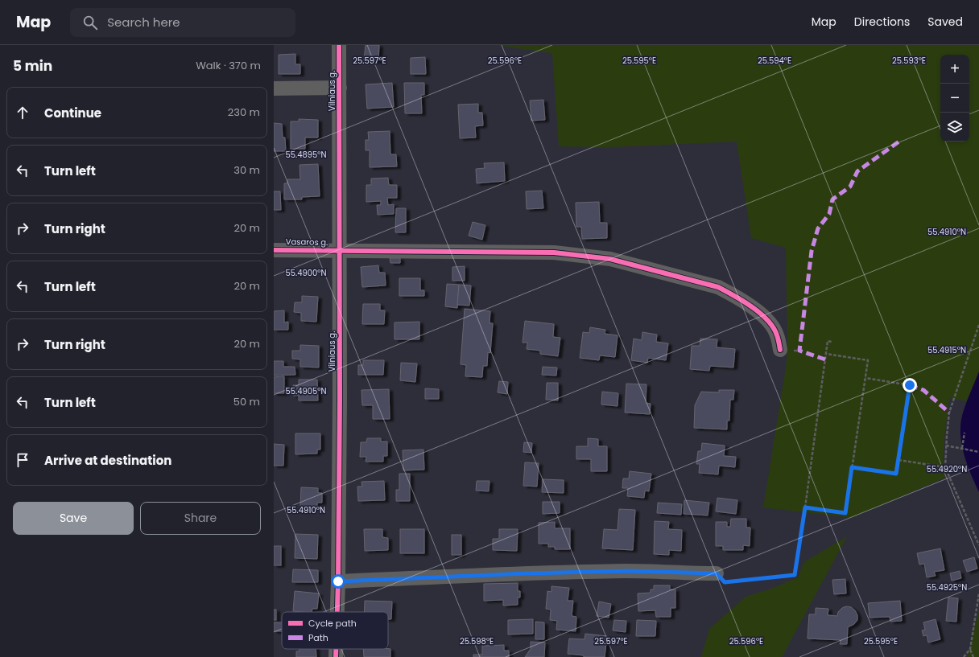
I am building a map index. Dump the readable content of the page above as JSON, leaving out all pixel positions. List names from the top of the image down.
{
  "streets": {
    "street": ["Vilniaus g.", "Vasaros g."]
  },
  "crossings": [
    ["Vilniaus g.", "Vasaros g."]
  ],
  "legend": ["Cycle path", "Path"],
  "page": {
    "header": "Map",
    "search": "Search here",
    "nav": ["Map", "Directions", "Saved"],
    "heading": ["5 min", "Walk · 370 m"],
    "map_buttons": ["+", "−"],
    "list": [
      ["Continue", "230 m"],
      ["Turn left", "30 m"],
      ["Turn right", "20 m"],
      ["Turn left", "20 m"],
      ["Turn right", "20 m"],
      ["Turn left", "50 m"],
      "Arrive at destination"
    ],
    "buttons": ["Save", "Share"]
  },
  "coordinates": [
    "25.597°E",
    "25.596°E",
    "25.595°E",
    "25.594°E",
    "25.593°E",
    "55.4895°N",
    "55.4910°N",
    "55.4900°N",
    "55.4915°N",
    "55.4905°N",
    "55.4920°N",
    "55.4925°N",
    "25.598°E"
  ]
}
